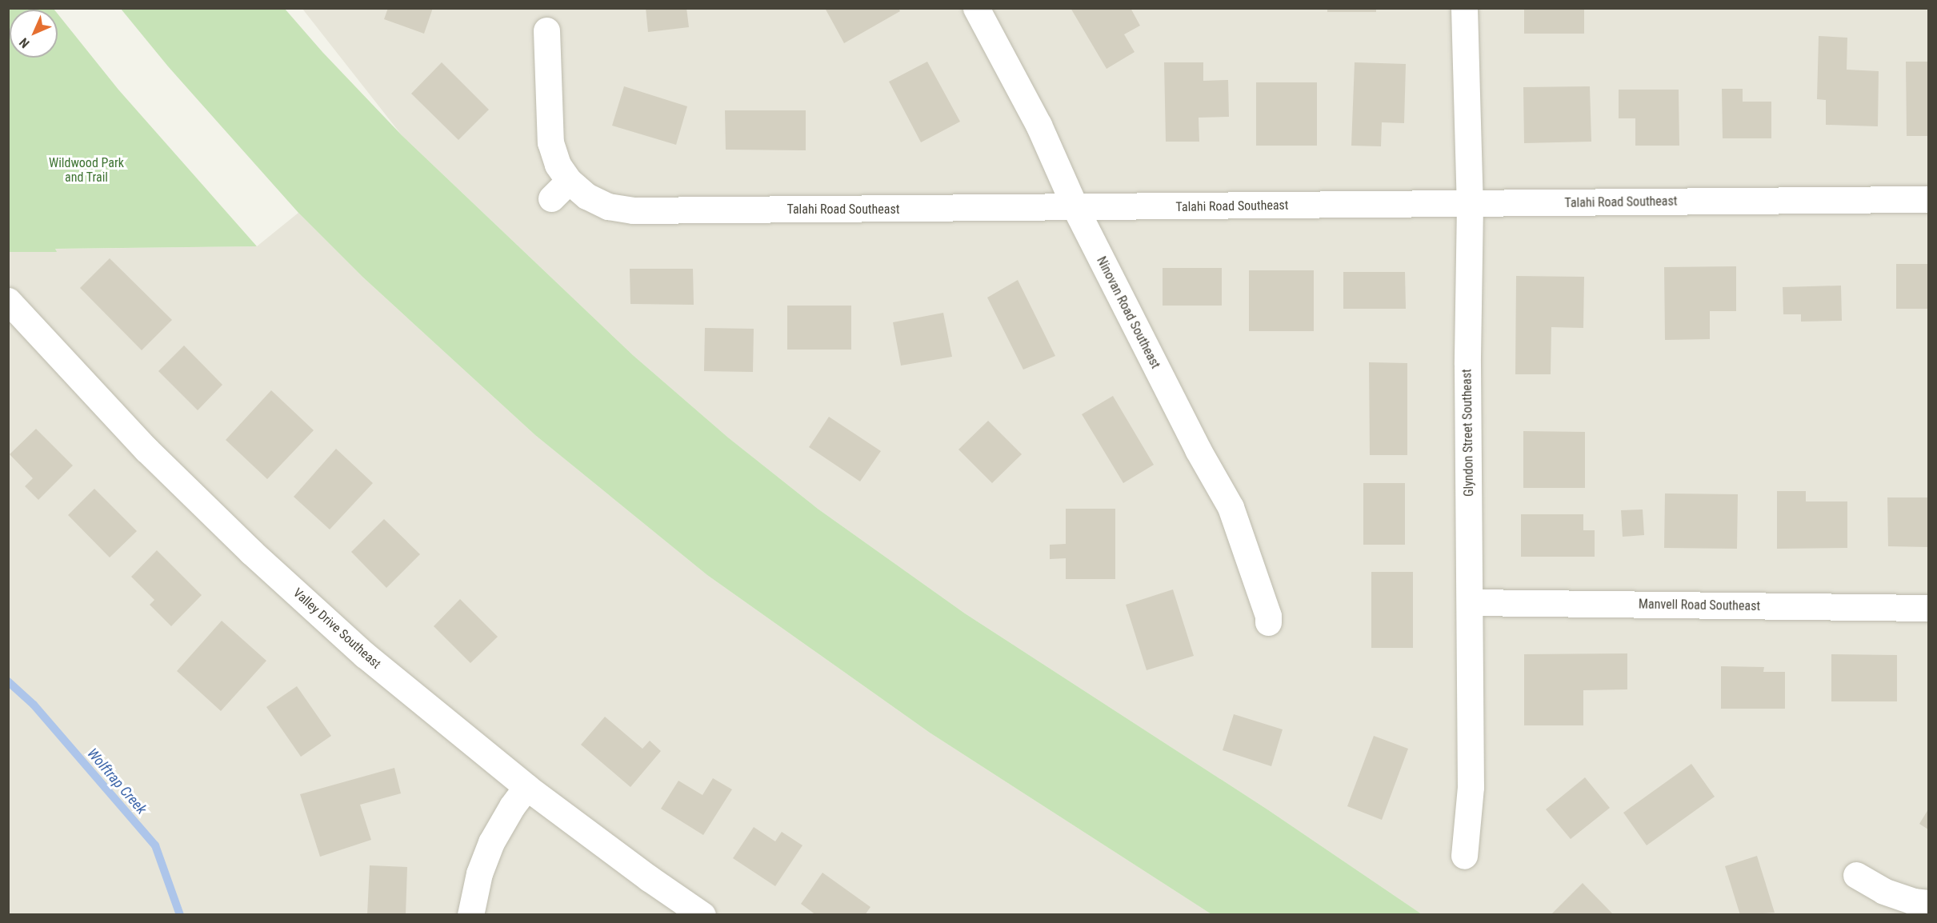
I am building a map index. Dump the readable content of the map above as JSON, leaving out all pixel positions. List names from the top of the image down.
{
  "streets": {
    "street": [
      "Talahi Road Southeast",
      "Ninovan Road Southeast",
      "Glyndon Street Southeast",
      "Manvell Road Southeast",
      "Valley Drive Southeast"
    ]
  },
  "crossings": [
    ["Talahi Road Southeast", "Ninovan Road Southeast"],
    ["Talahi Road Southeast", "Glyndon Street Southeast"],
    ["Glyndon Street Southeast", "Manvell Road Southeast"]
  ],
  "water": ["Wolftrap Creek"],
  "parks": ["Wildwood Park and Trail"],
  "north": "bottom left"
}
